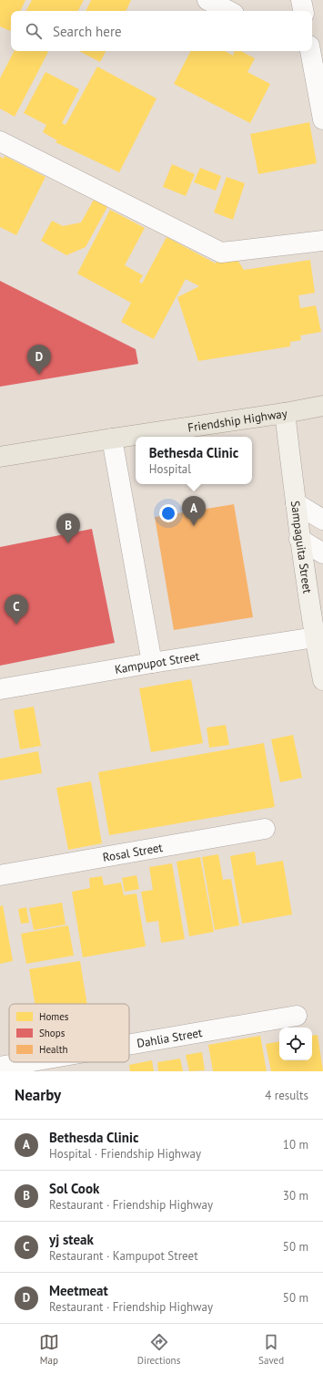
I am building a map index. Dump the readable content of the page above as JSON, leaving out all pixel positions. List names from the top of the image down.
{
  "streets": {
    "main road": ["Friendship Highway", "Sampaguita Street"],
    "street": ["Kampupot Street", "Rosal Street", "Dahlia Street"]
  },
  "crossings": [
    ["Friendship Highway", "Sampaguita Street"],
    ["Sampaguita Street", "Kampupot Street"]
  ],
  "legend": ["Homes", "Shops", "Health"],
  "page": {
    "search": "Search here",
    "pins": [
      "D",
      "A",
      "B",
      "C"
    ],
    "popup": ["Bethesda Clinic", "Hospital"],
    "heading": ["Nearby", "4 results"],
    "list": [
      {
        "mark": "A",
        "name": "Bethesda Clinic",
        "note": "Hospital · Friendship Highway",
        "value": "10 m"
      },
      {
        "mark": "B",
        "name": "Sol Cook",
        "note": "Restaurant · Friendship Highway",
        "value": "30 m"
      },
      {
        "mark": "C",
        "name": "yj steak",
        "note": "Restaurant · Kampupot Street",
        "value": "50 m"
      },
      {
        "mark": "D",
        "name": "Meetmeat",
        "note": "Restaurant · Friendship Highway",
        "value": "50 m"
      }
    ],
    "nav": ["Map", "Directions", "Saved"]
  }
}
